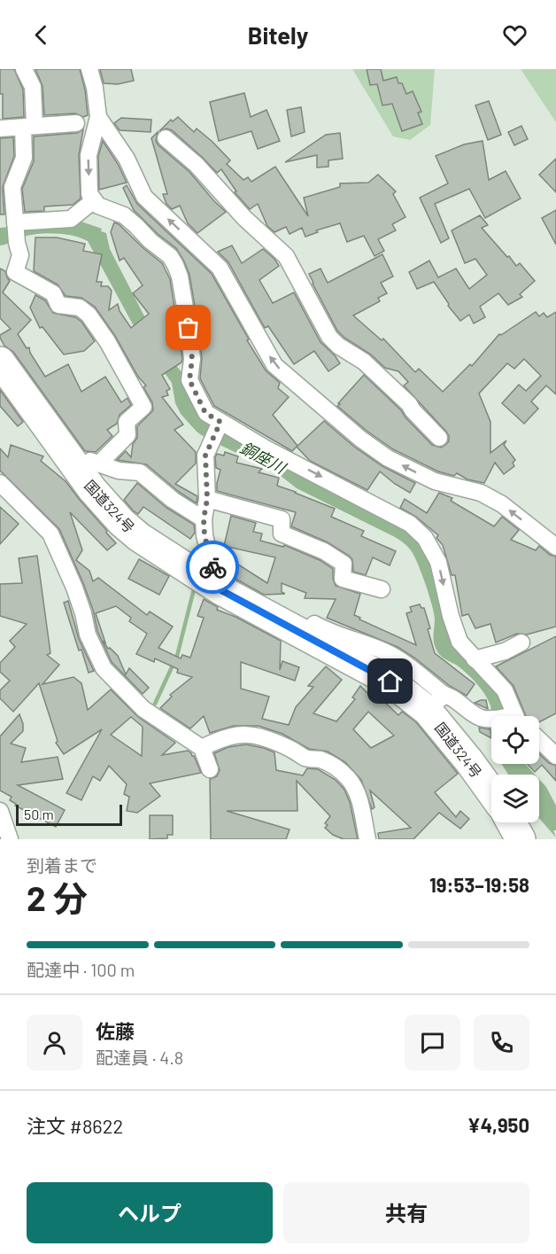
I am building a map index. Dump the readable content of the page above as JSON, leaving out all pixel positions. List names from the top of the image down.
{
  "streets": {
    "highway": ["国道324号"]
  },
  "water": ["銅座川"],
  "scale_bar": "50 m",
  "page": {
    "header": "Bitely",
    "scale": "50 m",
    "heading": ["2 分", "到着まで", "19:53–19:58"],
    "panel": [
      "佐藤",
      "配達員 · 4.8",
      "注文 #8622",
      "¥4,950"
    ],
    "bar": "配達中 · 100 m",
    "buttons": ["ヘルプ", "共有"]
  }
}
